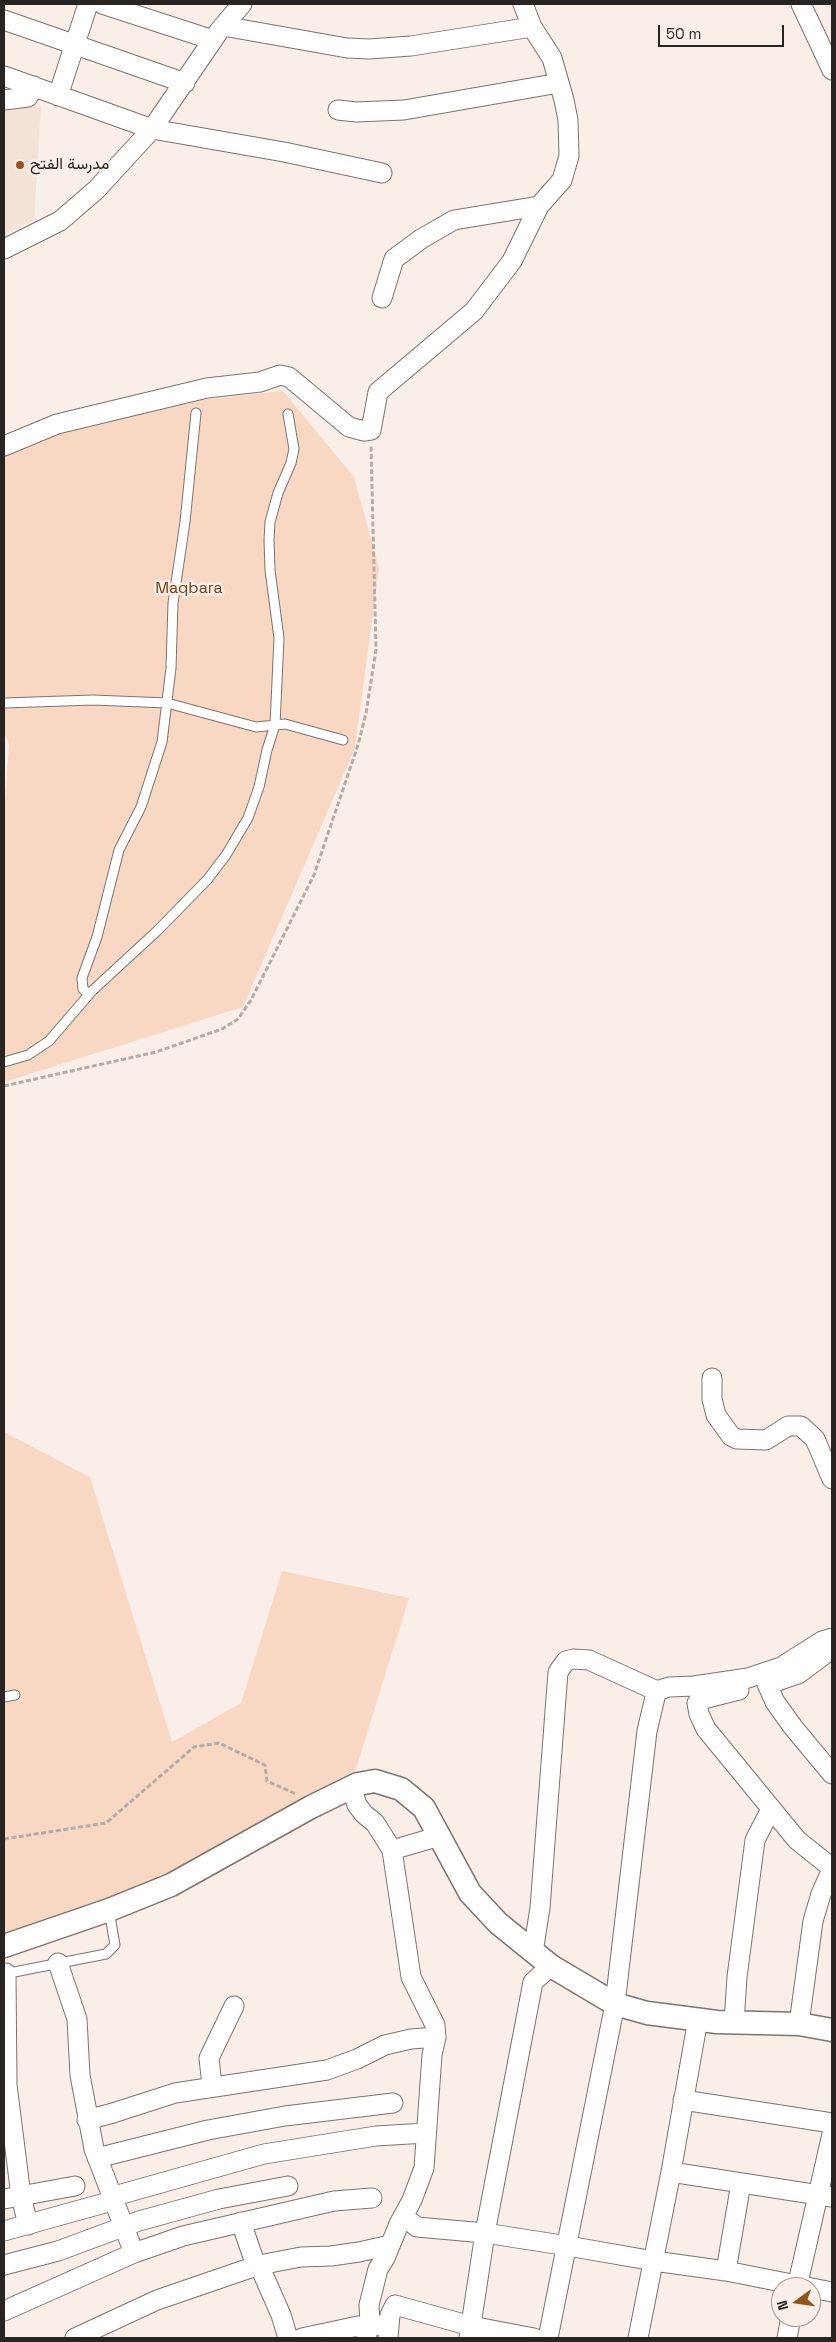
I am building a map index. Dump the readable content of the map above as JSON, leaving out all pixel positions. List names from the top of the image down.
{
  "parks": ["Maqbara"],
  "places": ["مدرسة الفتح"],
  "scale_bar": "50 m",
  "north": "left"
}
